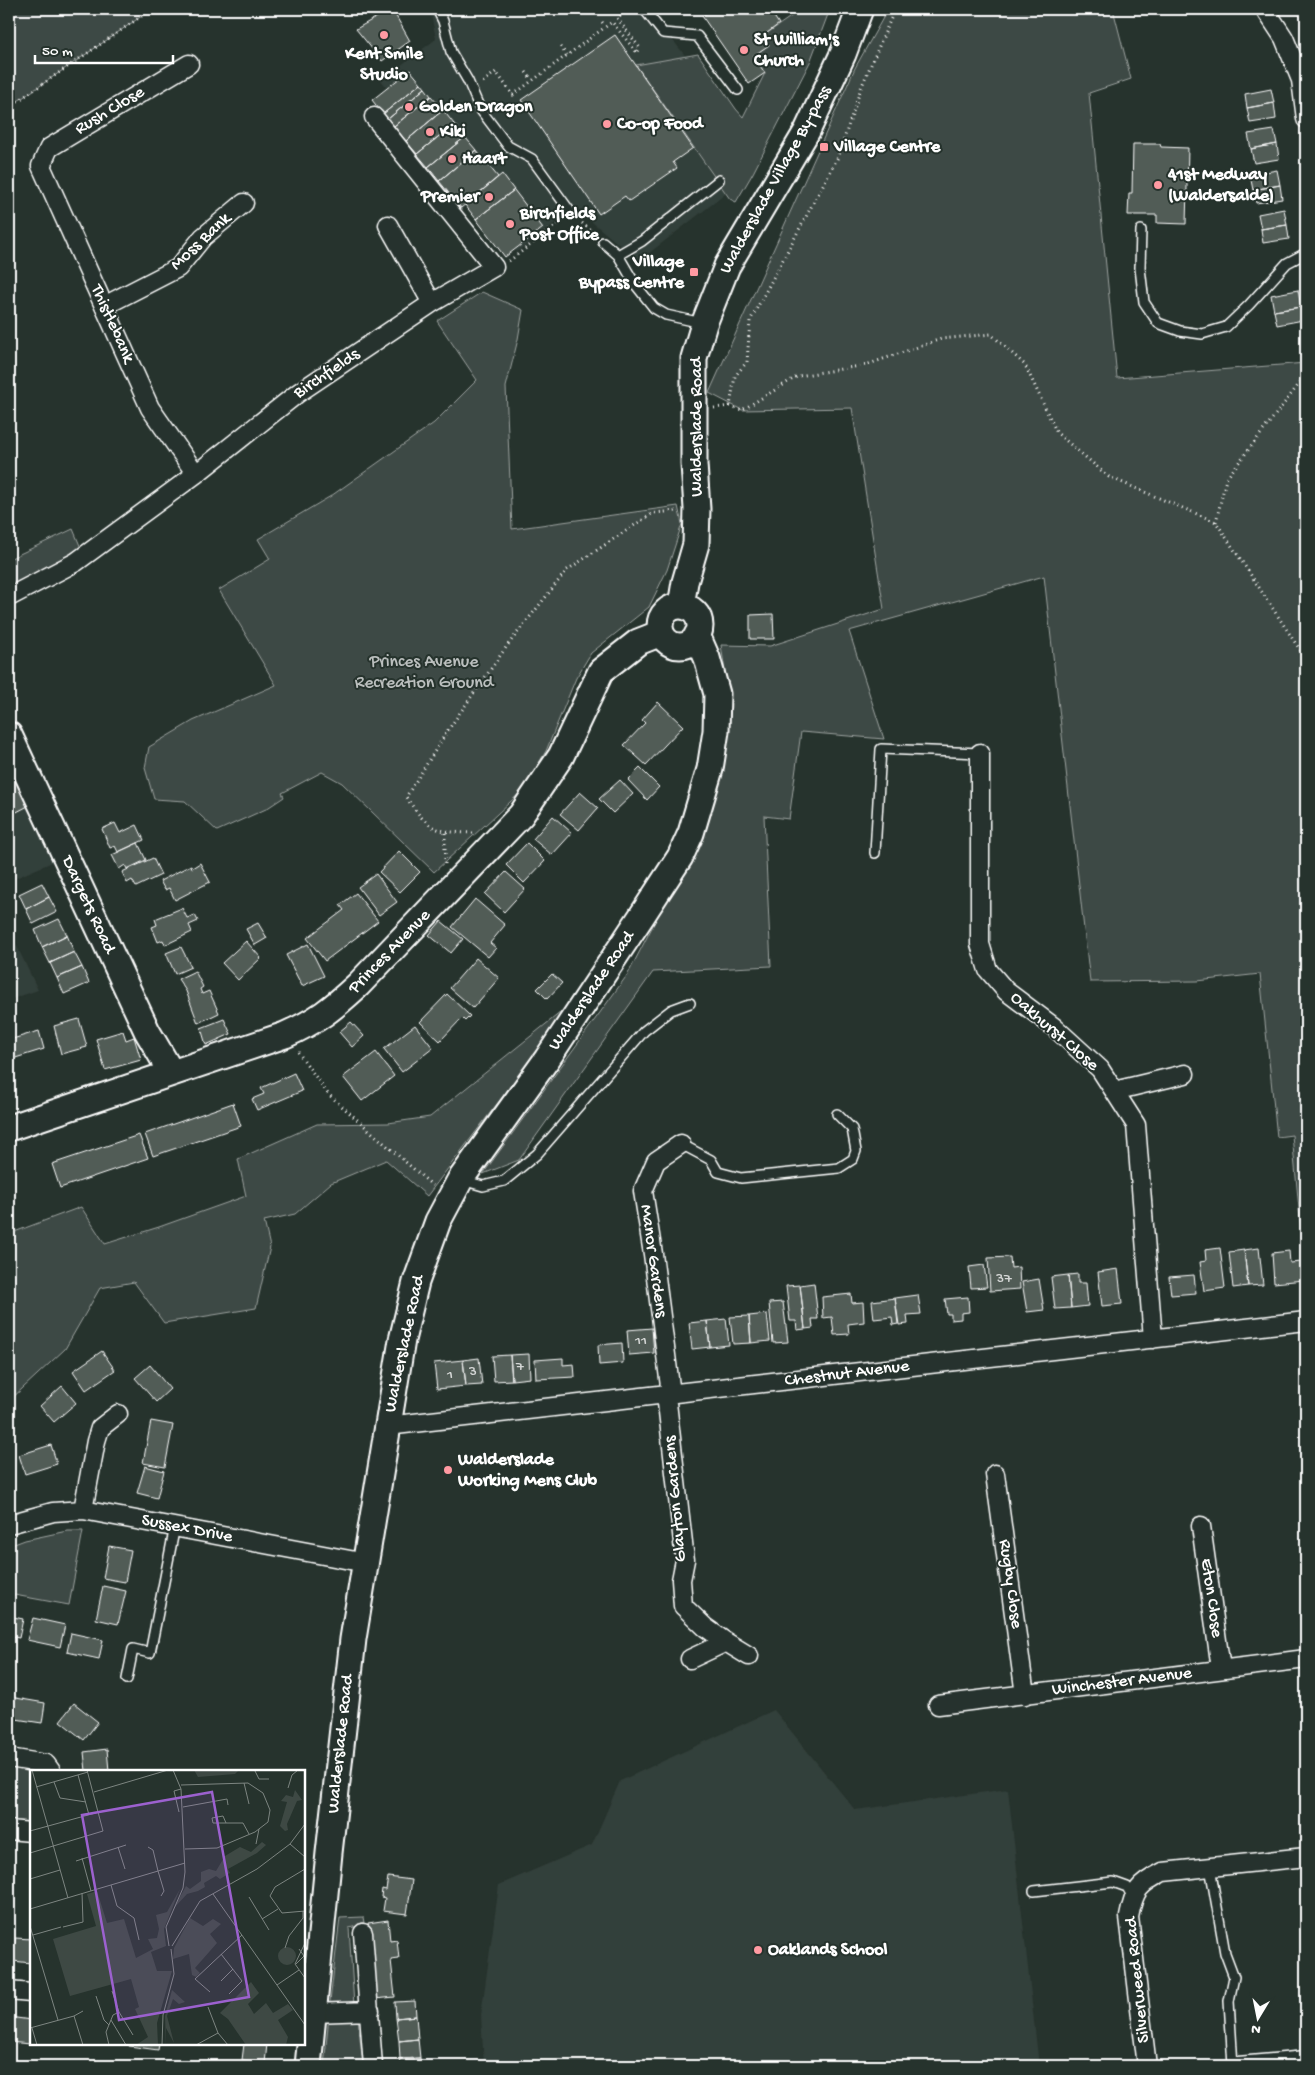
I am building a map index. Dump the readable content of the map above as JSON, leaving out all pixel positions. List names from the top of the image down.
{
  "streets": {
    "street": [
      "Rush Close",
      "Walderslade Village By-pass",
      "Moss Bank",
      "Thistlebank",
      "Birchfields",
      "Walderslade Road",
      "Dargets Road",
      "Princes Avenue",
      "Oakhurst Close",
      "Manor Gardens",
      "Chestnut Avenue",
      "Glayton Gardens",
      "Sussex Drive",
      "Rugby Close",
      "Eton Close",
      "Winchester Avenue",
      "Silverweed Road"
    ]
  },
  "crossings": [
    ["Rush Close", "Thistlebank"],
    ["Walderslade Village By-pass", "Walderslade Road"],
    ["Moss Bank", "Thistlebank"],
    ["Thistlebank", "Birchfields"],
    ["Walderslade Road", "Princes Avenue"],
    ["Walderslade Road", "Chestnut Avenue"],
    ["Walderslade Road", "Sussex Drive"],
    ["Dargets Road", "Princes Avenue"],
    ["Oakhurst Close", "Chestnut Avenue"],
    ["Manor Gardens", "Chestnut Avenue"],
    ["Manor Gardens", "Glayton Gardens"],
    ["Chestnut Avenue", "Glayton Gardens"],
    ["Rugby Close", "Winchester Avenue"],
    ["Eton Close", "Winchester Avenue"]
  ],
  "parks": ["Princes Avenue Recreation Ground"],
  "places": {
    "other": [
      "Kent Smile Studio",
      "St William's Church",
      "Golden Dragon",
      "Co-op Food",
      "Kiki",
      "Haart",
      "41st Medway (Waldersalde)",
      "Premier",
      "Birchfields Post Office",
      "Walderslade Working Mens Club",
      "Oaklands School"
    ],
    "transit": ["Village Centre", "Village Bypass Centre"]
  },
  "house_numbers": [
    "37",
    "11",
    "7",
    "3",
    "1"
  ],
  "scale_bar": "50 m",
  "north": "bottom"
}
